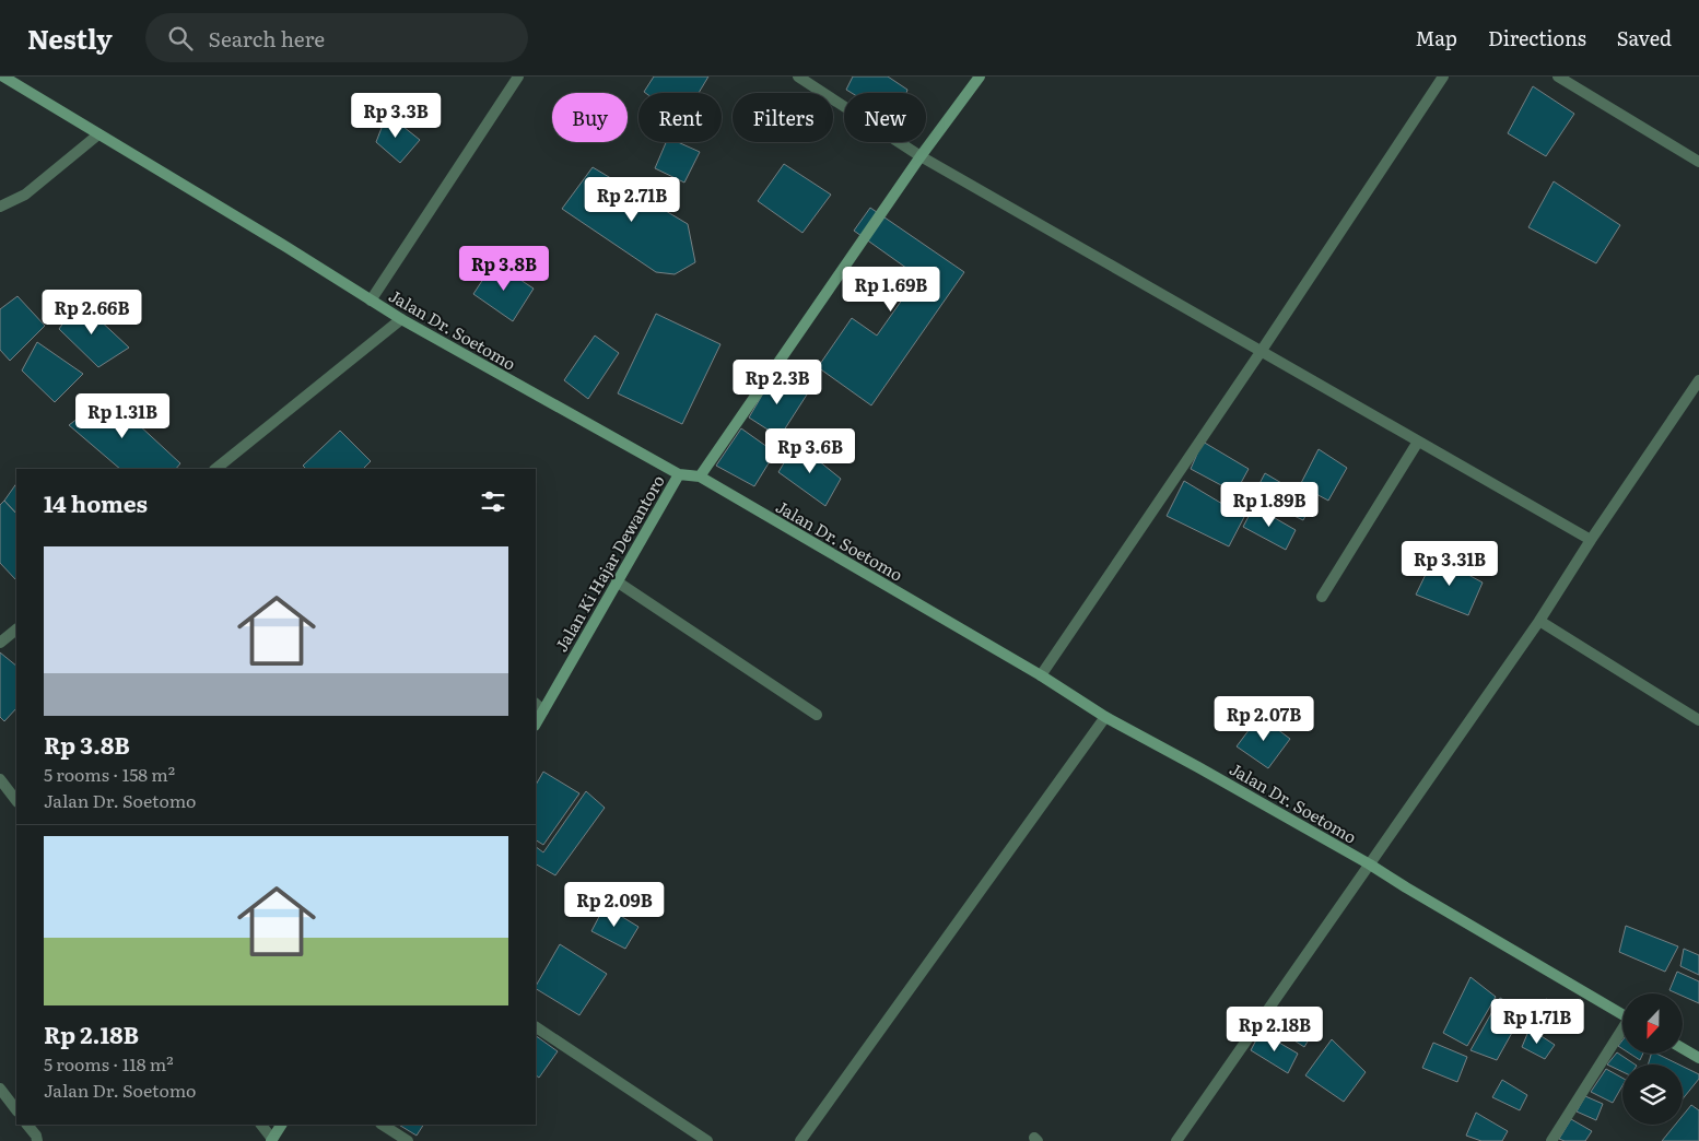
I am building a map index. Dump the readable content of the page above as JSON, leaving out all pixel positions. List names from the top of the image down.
{
  "streets": {
    "street": ["Jalan Dr. Soetomo", "Jalan Ki Hajar Dewantoro"]
  },
  "crossings": [
    ["Jalan Dr. Soetomo", "Jalan Ki Hajar Dewantoro"]
  ],
  "north": "bottom",
  "page": {
    "header": "Nestly",
    "search": "Search here",
    "nav": ["Map", "Directions", "Saved"],
    "price": [
      "Rp 3.3B",
      "Rp 2.71B",
      "Rp 3.8B",
      "Rp 1.69B",
      "Rp 2.66B",
      "Rp 2.3B",
      "Rp 1.31B",
      "Rp 3.6B",
      "Rp 1.89B",
      "Rp 3.31B",
      "Rp 2.07B",
      "Rp 2.09B",
      "Rp 1.71B",
      "Rp 2.18B"
    ],
    "chip": [
      "Buy",
      "Rent",
      "Filters",
      "New"
    ],
    "heading": "14 homes",
    "list": [
      {
        "name": "Rp 3.8B",
        "note": "5 rooms · 158 m² · Jalan Dr. Soetomo"
      },
      {
        "name": "Rp 2.18B",
        "note": "5 rooms · 118 m² · Jalan Dr. Soetomo"
      }
    ]
  }
}
